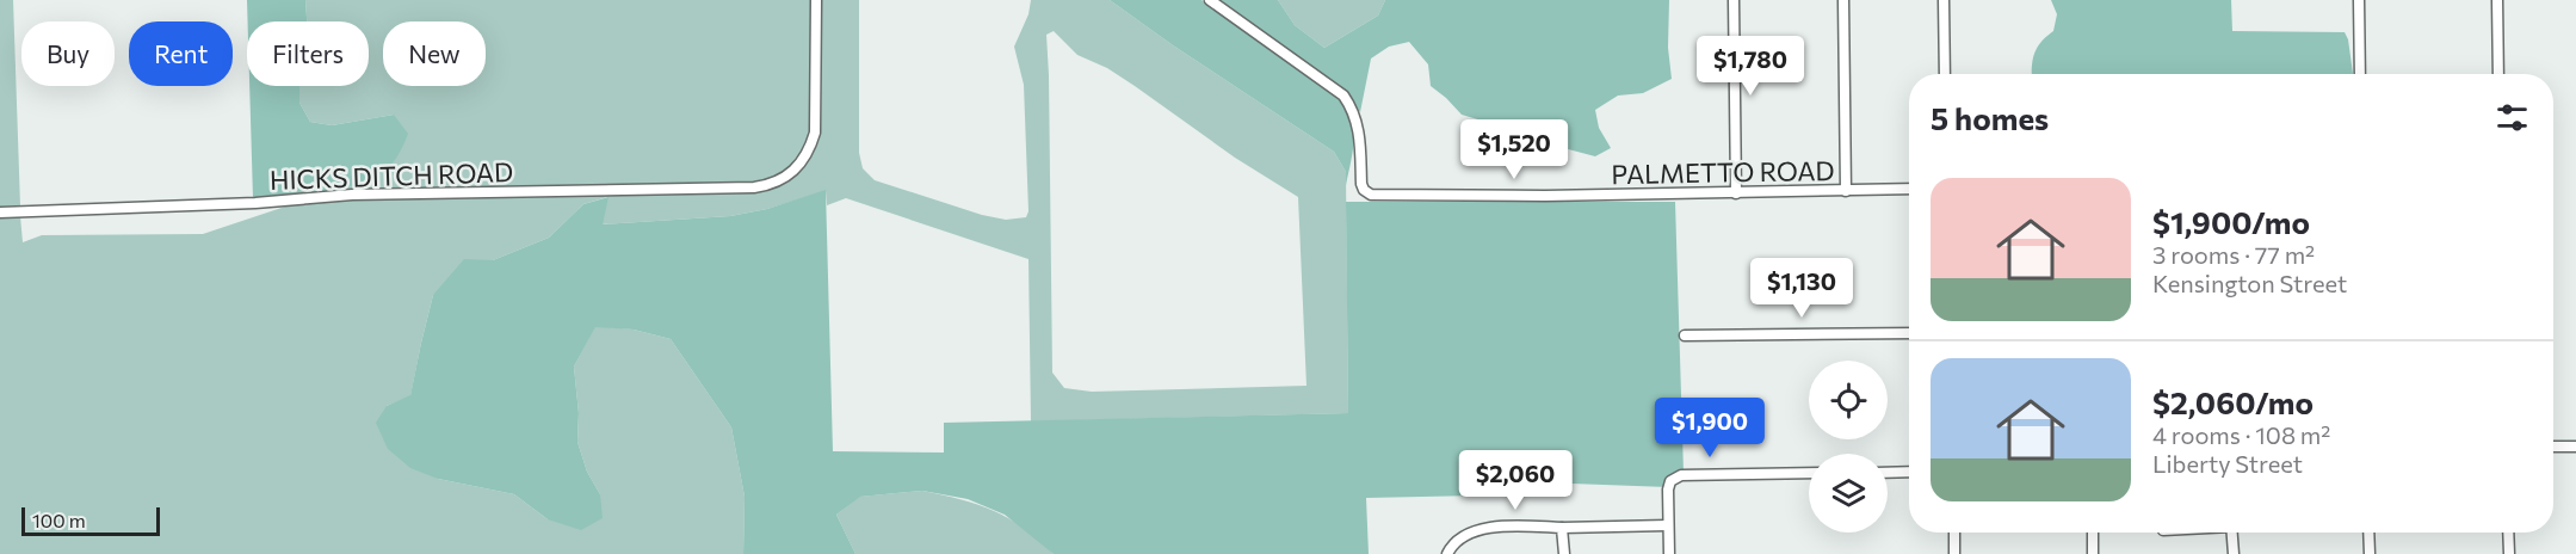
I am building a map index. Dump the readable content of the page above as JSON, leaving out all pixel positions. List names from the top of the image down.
{
  "streets": {
    "street": ["PALMETTO ROAD", "HICKS DITCH ROAD"]
  },
  "scale_bar": "100 m",
  "page": {
    "chip": [
      "Buy",
      "Rent",
      "Filters",
      "New"
    ],
    "price": [
      "$1,780",
      "$1,520",
      "$1,130",
      "$1,900",
      "$2,060"
    ],
    "heading": "5 homes",
    "list": [
      {
        "name": "$1,900/mo",
        "note": "3 rooms · 77 m² · Kensington Street"
      },
      {
        "name": "$2,060/mo",
        "note": "4 rooms · 108 m² · Liberty Street"
      }
    ],
    "scale": "100 m"
  }
}
